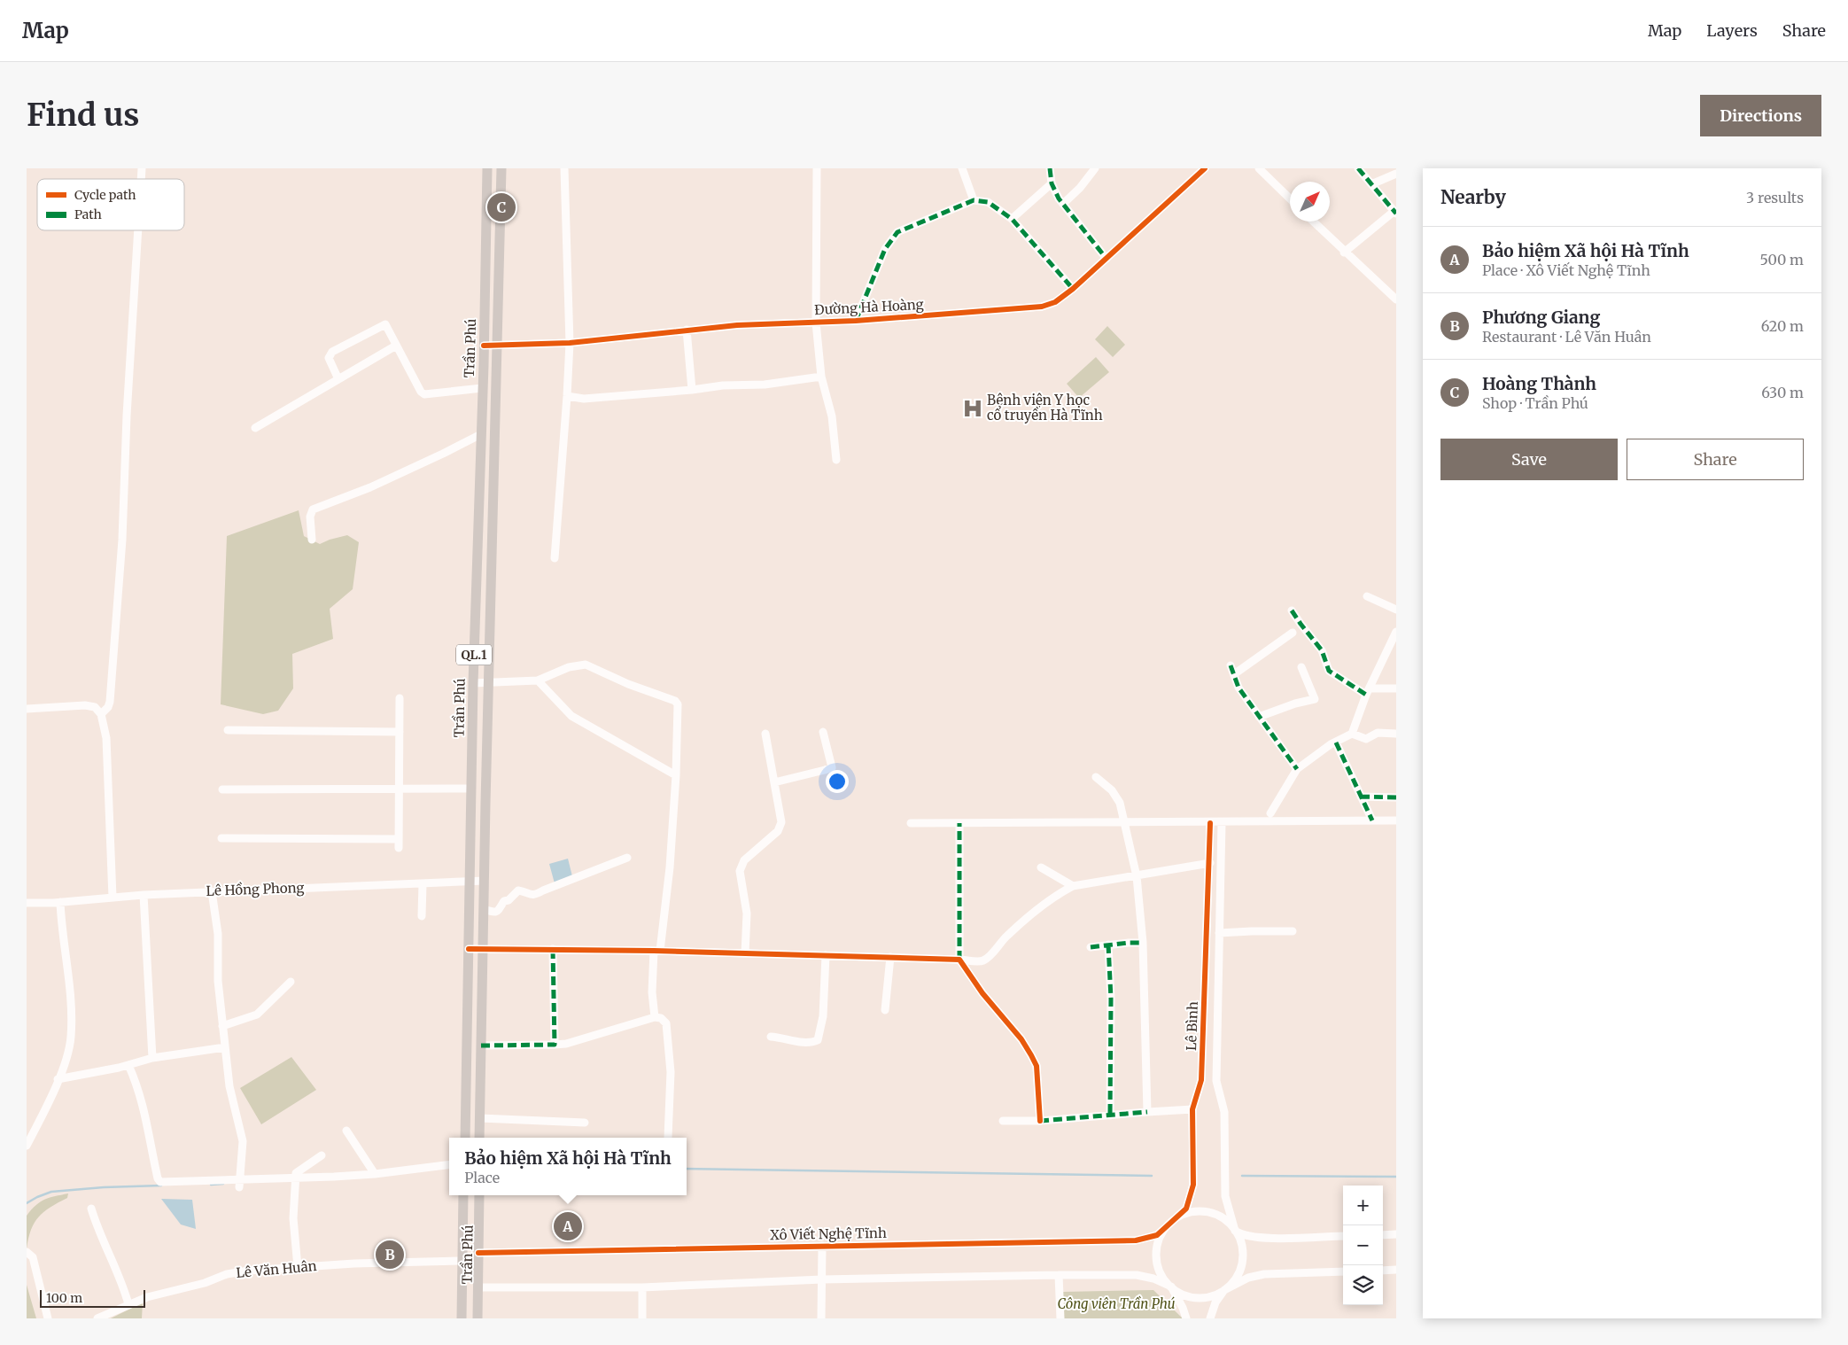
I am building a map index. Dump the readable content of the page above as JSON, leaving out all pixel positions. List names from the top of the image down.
{
  "streets": {
    "main road": ["Trần Phú", "QL.1"],
    "street": [
      "Đường Hà Hoàng",
      "Lê Hồng Phong",
      "Lê Bình",
      "Xô Viết Nghệ Tĩnh",
      "Lê Văn Huân"
    ]
  },
  "crossings": [
    ["Đường Hà Hoàng", "Trần Phú"],
    ["Trần Phú", "Lê Hồng Phong"],
    ["Trần Phú", "Xô Viết Nghệ Tĩnh"],
    ["Trần Phú", "Lê Văn Huân"],
    ["Lê Bình", "Xô Viết Nghệ Tĩnh"]
  ],
  "parks": ["Công viên Trần Phú"],
  "places": {
    "hospital": ["Bệnh viện Y học cổ truyền Hà Tĩnh"]
  },
  "legend": ["Cycle path", "Path"],
  "scale_bar": "100 m",
  "north": "top right",
  "page": {
    "header": "Map",
    "nav": ["Map", "Layers", "Share"],
    "buttons": [
      "Directions",
      ["Save", "Share"]
    ],
    "title": "Find us",
    "heading": ["Nearby", "3 results"],
    "pins": ["C", "A", "B"],
    "list": [
      {
        "mark": "A",
        "name": "Bảo hiệm Xã hội Hà Tĩnh",
        "note": "Place · Xô Viết Nghệ Tĩnh",
        "value": "500 m"
      },
      {
        "mark": "B",
        "name": "Phương Giang",
        "note": "Restaurant · Lê Văn Huân",
        "value": "620 m"
      },
      {
        "mark": "C",
        "name": "Hoàng Thành",
        "note": "Shop · Trần Phú",
        "value": "630 m"
      }
    ],
    "popup": ["Bảo hiệm Xã hội Hà Tĩnh", "Place"],
    "map_buttons": ["+", "−"],
    "scale": "100 m"
  }
}
